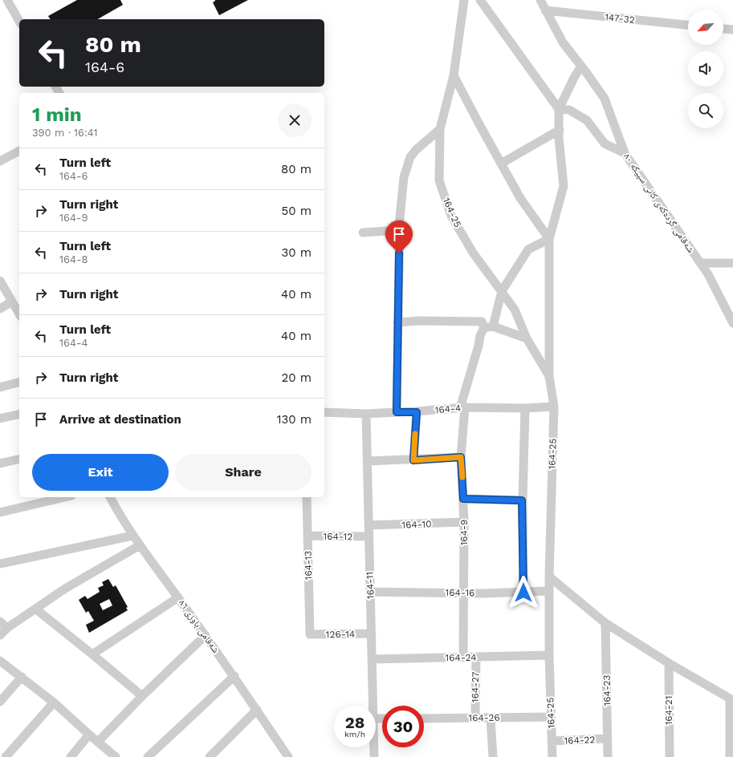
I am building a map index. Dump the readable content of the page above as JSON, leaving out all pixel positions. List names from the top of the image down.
{
  "streets": {
    "street": [
      "147-32",
      "شەقامی گردەکەی کانی سپیکە ٨٠",
      "164-25",
      "164-4",
      "164-10",
      "164-9",
      "164-12",
      "164-13",
      "164-11",
      "164-16",
      "شەقامی باوزی ٨٦",
      "126-14",
      "164-24",
      "164-27",
      "164-23",
      "164-21",
      "164-26",
      "164-22"
    ]
  },
  "crossings": [
    ["147-32", "شەقامی گردەکەی کانی سپیکە ٨٠"],
    ["164-25", "164-4"],
    ["164-25", "164-9"],
    ["164-25", "164-16"],
    ["164-25", "164-24"],
    ["164-25", "164-26"],
    ["164-25", "164-22"],
    ["164-4", "164-9"],
    ["164-4", "164-11"],
    ["164-10", "164-9"],
    ["164-10", "164-11"],
    ["164-9", "164-16"],
    ["164-9", "164-24"],
    ["164-12", "164-13"],
    ["164-12", "164-11"],
    ["164-13", "126-14"],
    ["164-11", "164-16"],
    ["164-11", "126-14"],
    ["164-11", "164-24"],
    ["164-24", "164-27"],
    ["164-27", "164-26"],
    ["164-23", "164-22"]
  ],
  "north": "bottom left",
  "page": {
    "turn": ["80 m", "164-6"],
    "heading": ["1 min", "390 m · 16:41"],
    "list": [
      {
        "name": "Turn left",
        "note": "164-6",
        "value": "80 m"
      },
      {
        "name": "Turn right",
        "note": "164-9",
        "value": "50 m"
      },
      {
        "name": "Turn left",
        "note": "164-8",
        "value": "30 m"
      },
      {
        "name": "Turn right",
        "value": "40 m"
      },
      {
        "name": "Turn left",
        "note": "164-4",
        "value": "40 m"
      },
      {
        "name": "Turn right",
        "value": "20 m"
      },
      {
        "name": "Arrive at destination",
        "value": "130 m"
      }
    ],
    "buttons": ["Exit", "Share"],
    "speed": "28 km/h",
    "limit": "30"
  }
}
